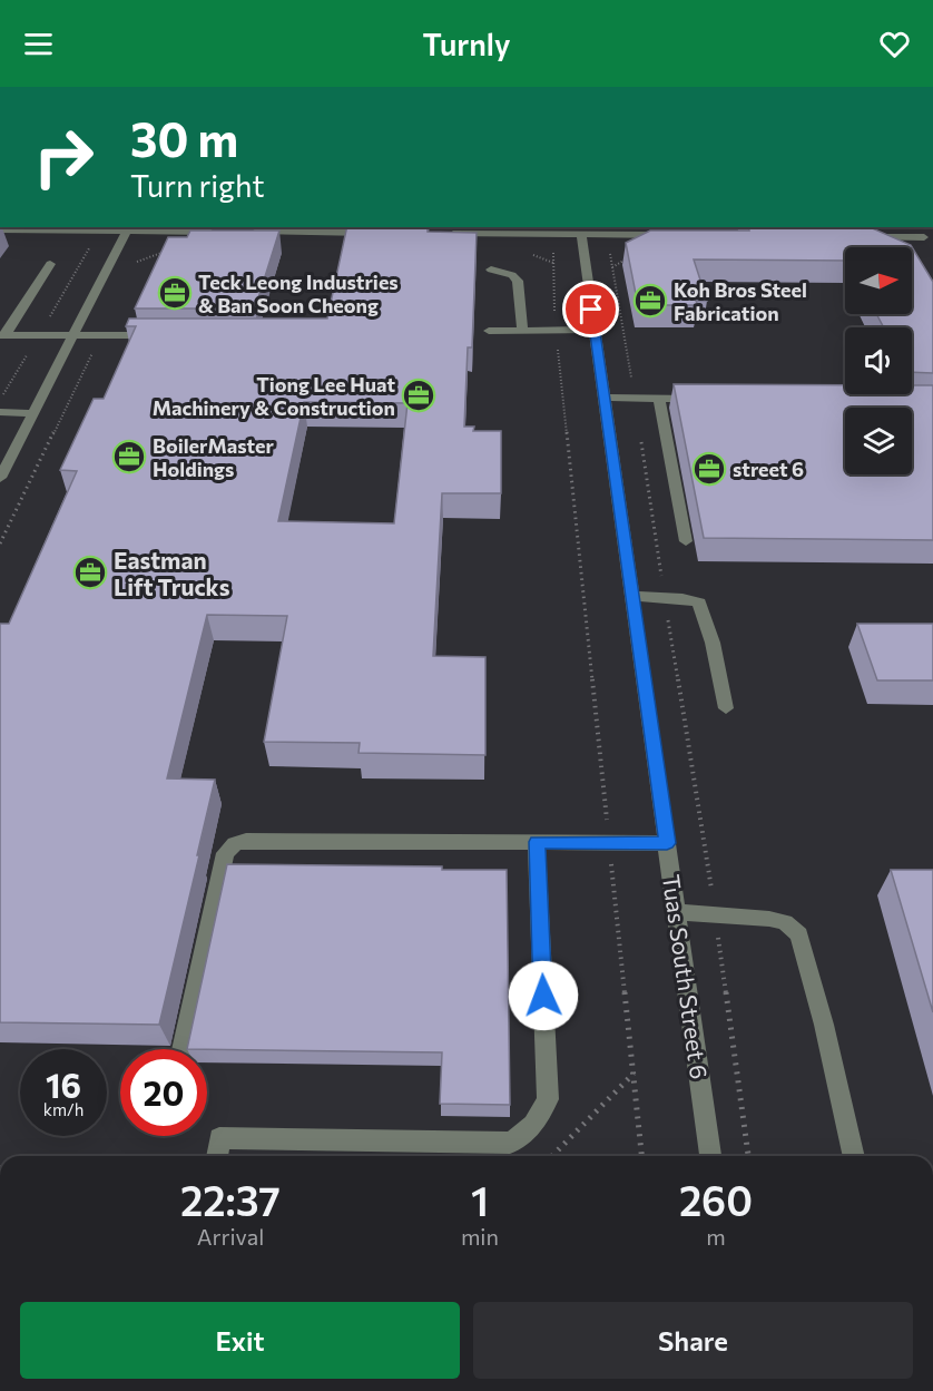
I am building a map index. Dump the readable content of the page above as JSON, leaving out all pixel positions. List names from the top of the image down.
{
  "streets": {
    "street": ["Tuas South Street 6"]
  },
  "places": {
    "office": [
      "Teck Leong Industries & Ban Soon Cheong",
      "Koh Bros Steel Fabrication",
      "Tiong Lee Huat Machinery & Construction",
      "BoilerMaster Holdings",
      "street 6",
      "Eastman Lift Trucks"
    ]
  },
  "north": "right",
  "page": {
    "header": "Turnly",
    "turn": ["30 m", "Turn right"],
    "speed": "16 km/h",
    "limit": "20",
    "eta": [
      "22:37",
      "Arrival",
      "1",
      "min",
      "260",
      "m"
    ],
    "buttons": ["Exit", "Share"]
  }
}
